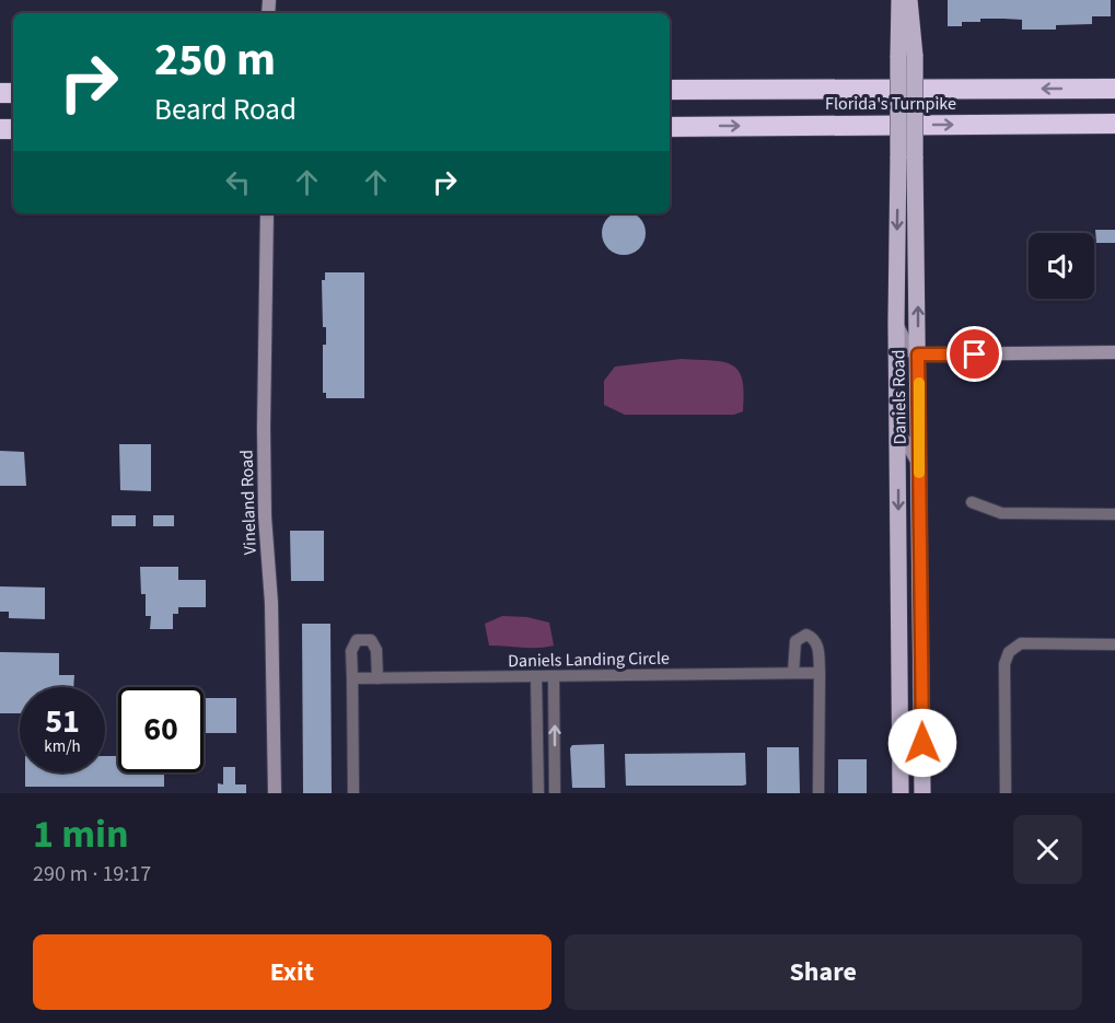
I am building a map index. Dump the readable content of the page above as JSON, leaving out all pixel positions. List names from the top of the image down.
{
  "streets": {
    "highway": ["Florida's Turnpike"],
    "main road": ["Daniels Road", "Vineland Road"],
    "street": ["Daniels Landing Circle"]
  },
  "page": {
    "turn": ["250 m", "Beard Road"],
    "speed": "51 km/h",
    "limit": "60",
    "heading": ["1 min", "290 m · 19:17"],
    "buttons": ["Exit", "Share"]
  }
}
